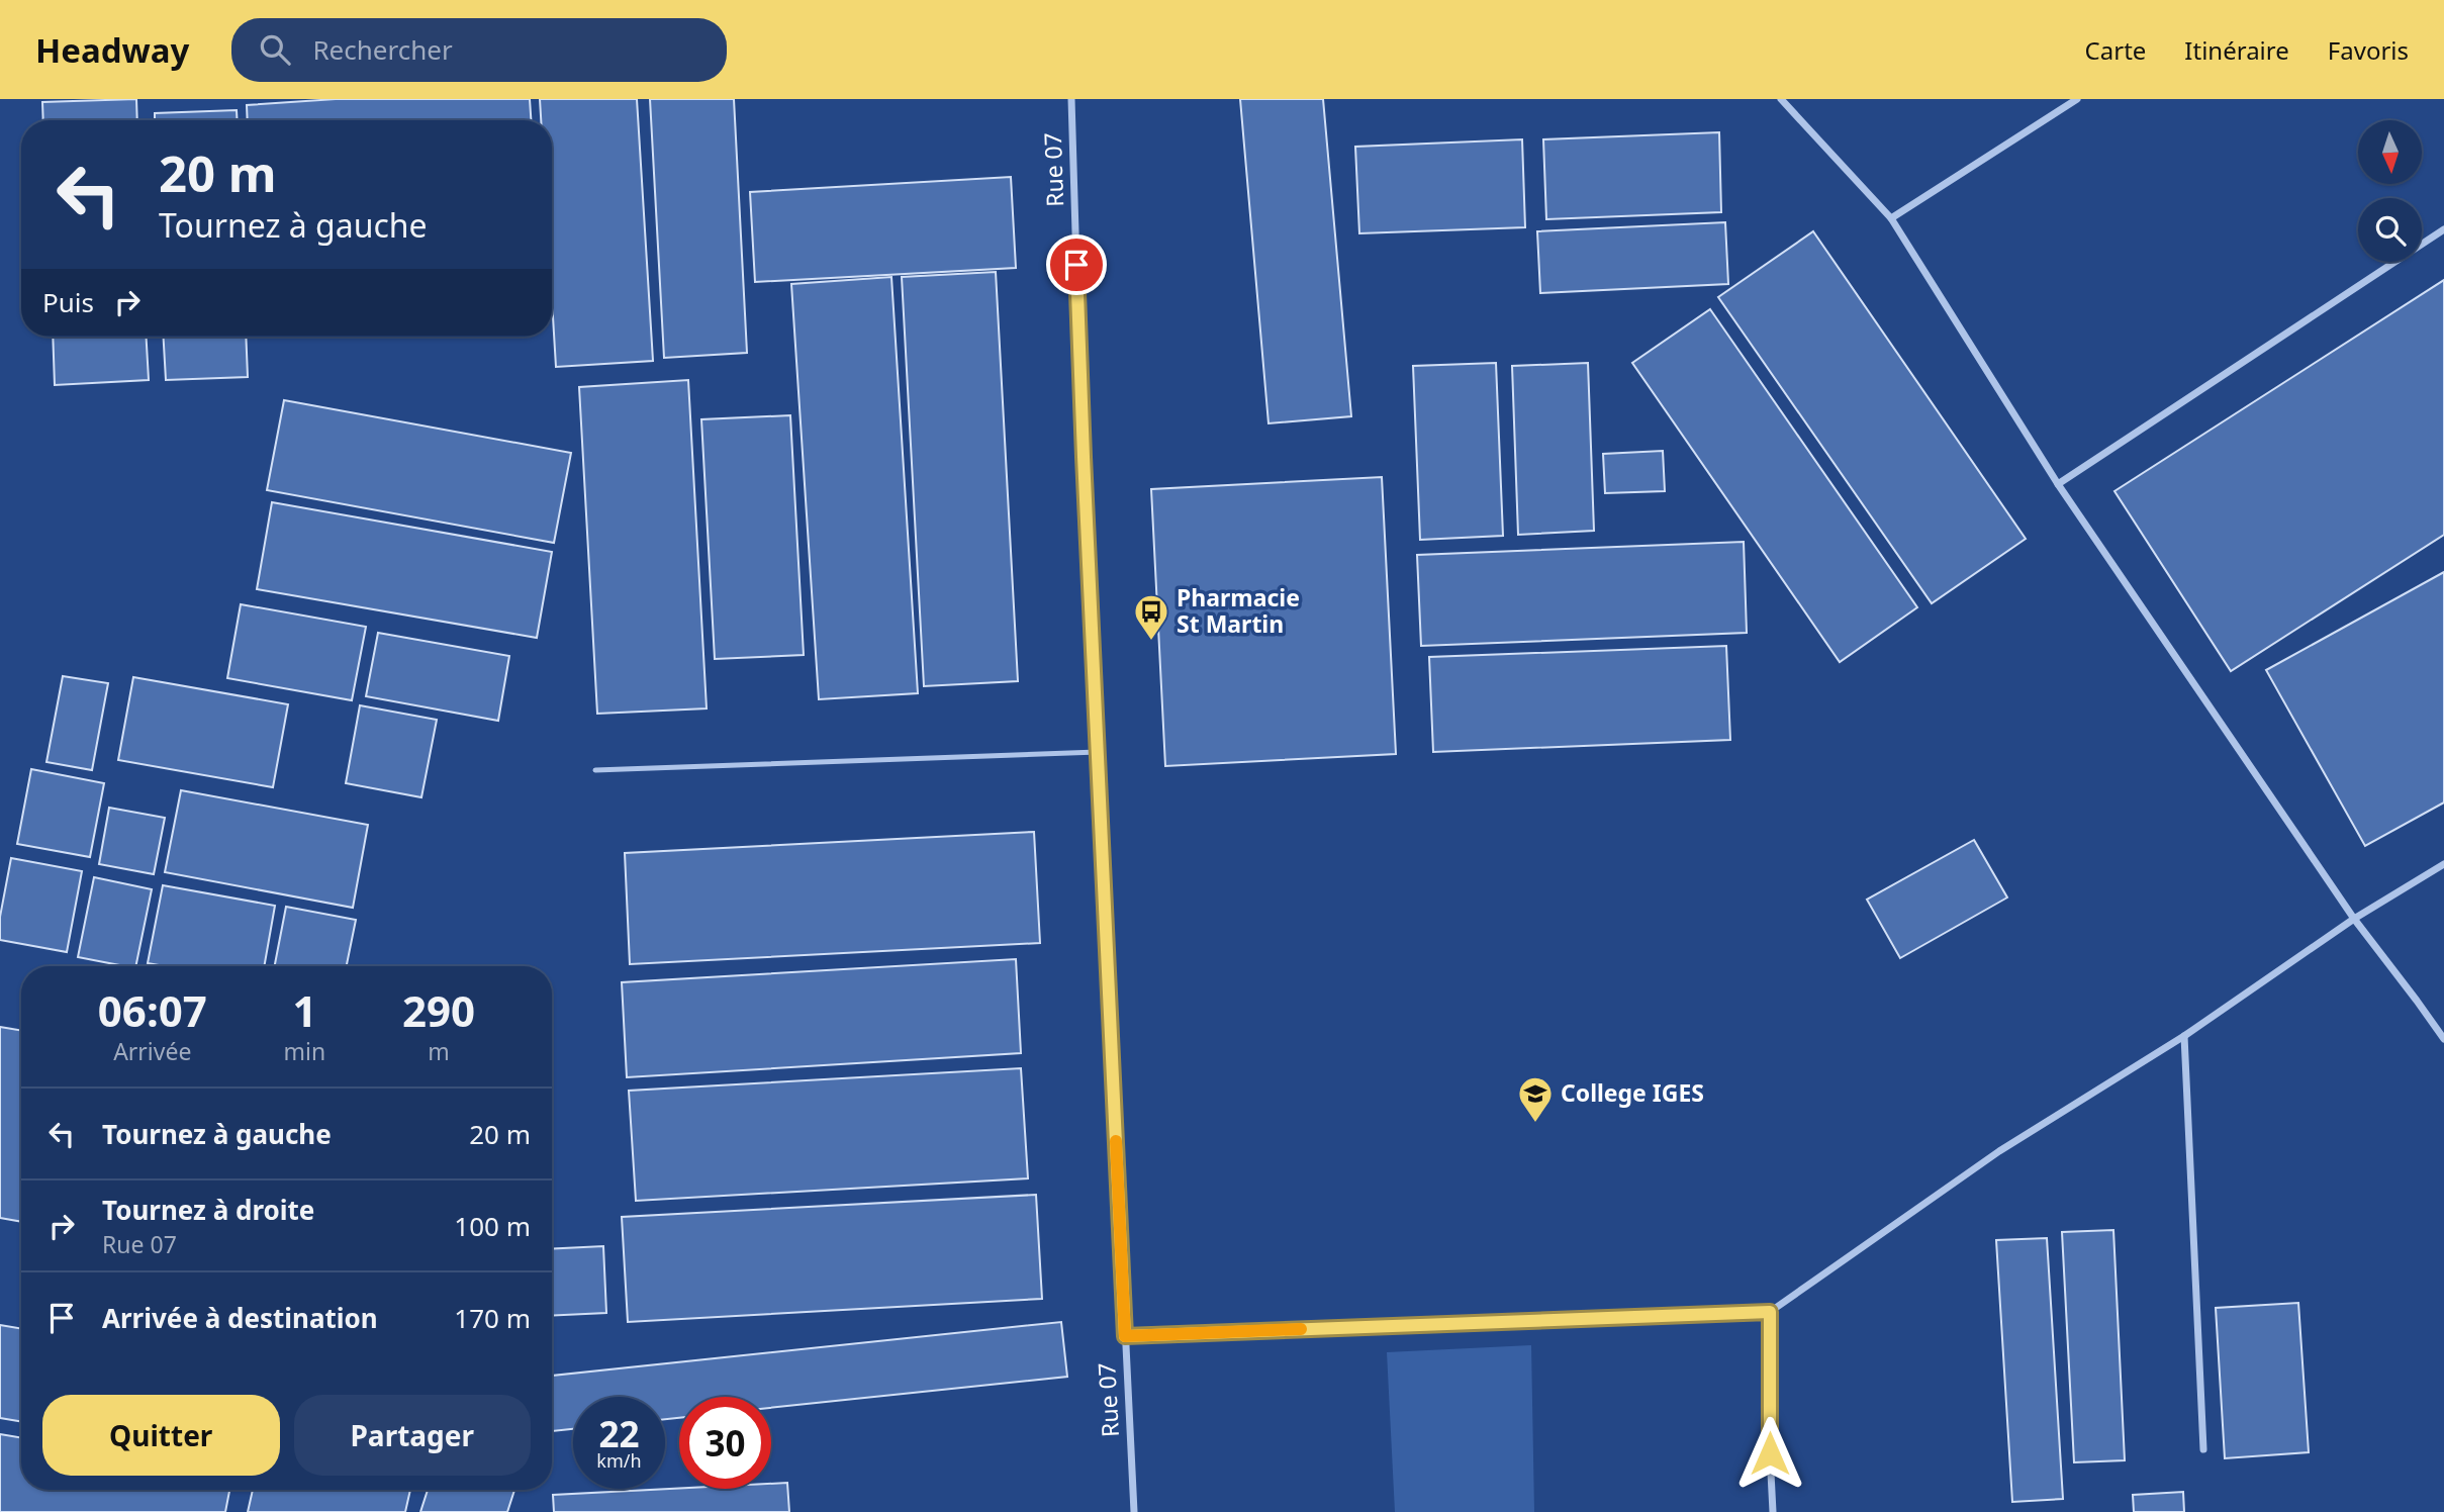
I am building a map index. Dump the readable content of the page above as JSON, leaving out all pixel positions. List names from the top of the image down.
{
  "streets": {
    "street": ["Rue 07"]
  },
  "places": {
    "bus stop": ["Pharmacie St Martin"],
    "school or university": ["College IGES"]
  },
  "north": "bottom",
  "page": {
    "header": "Headway",
    "search": "Rechercher",
    "nav": ["Carte", "Itinéraire", "Favoris"],
    "turn": ["20 m", "Tournez à gauche"],
    "then": "Puis",
    "eta": [
      "06:07",
      "Arrivée",
      "1",
      "min",
      "290",
      "m"
    ],
    "list": [
      {
        "name": "Tournez à gauche",
        "value": "20 m"
      },
      {
        "name": "Tournez à droite",
        "note": "Rue 07",
        "value": "100 m"
      },
      {
        "name": "Arrivée à destination",
        "value": "170 m"
      }
    ],
    "buttons": ["Quitter", "Partager"],
    "speed": "22 km/h",
    "limit": "30"
  }
}
